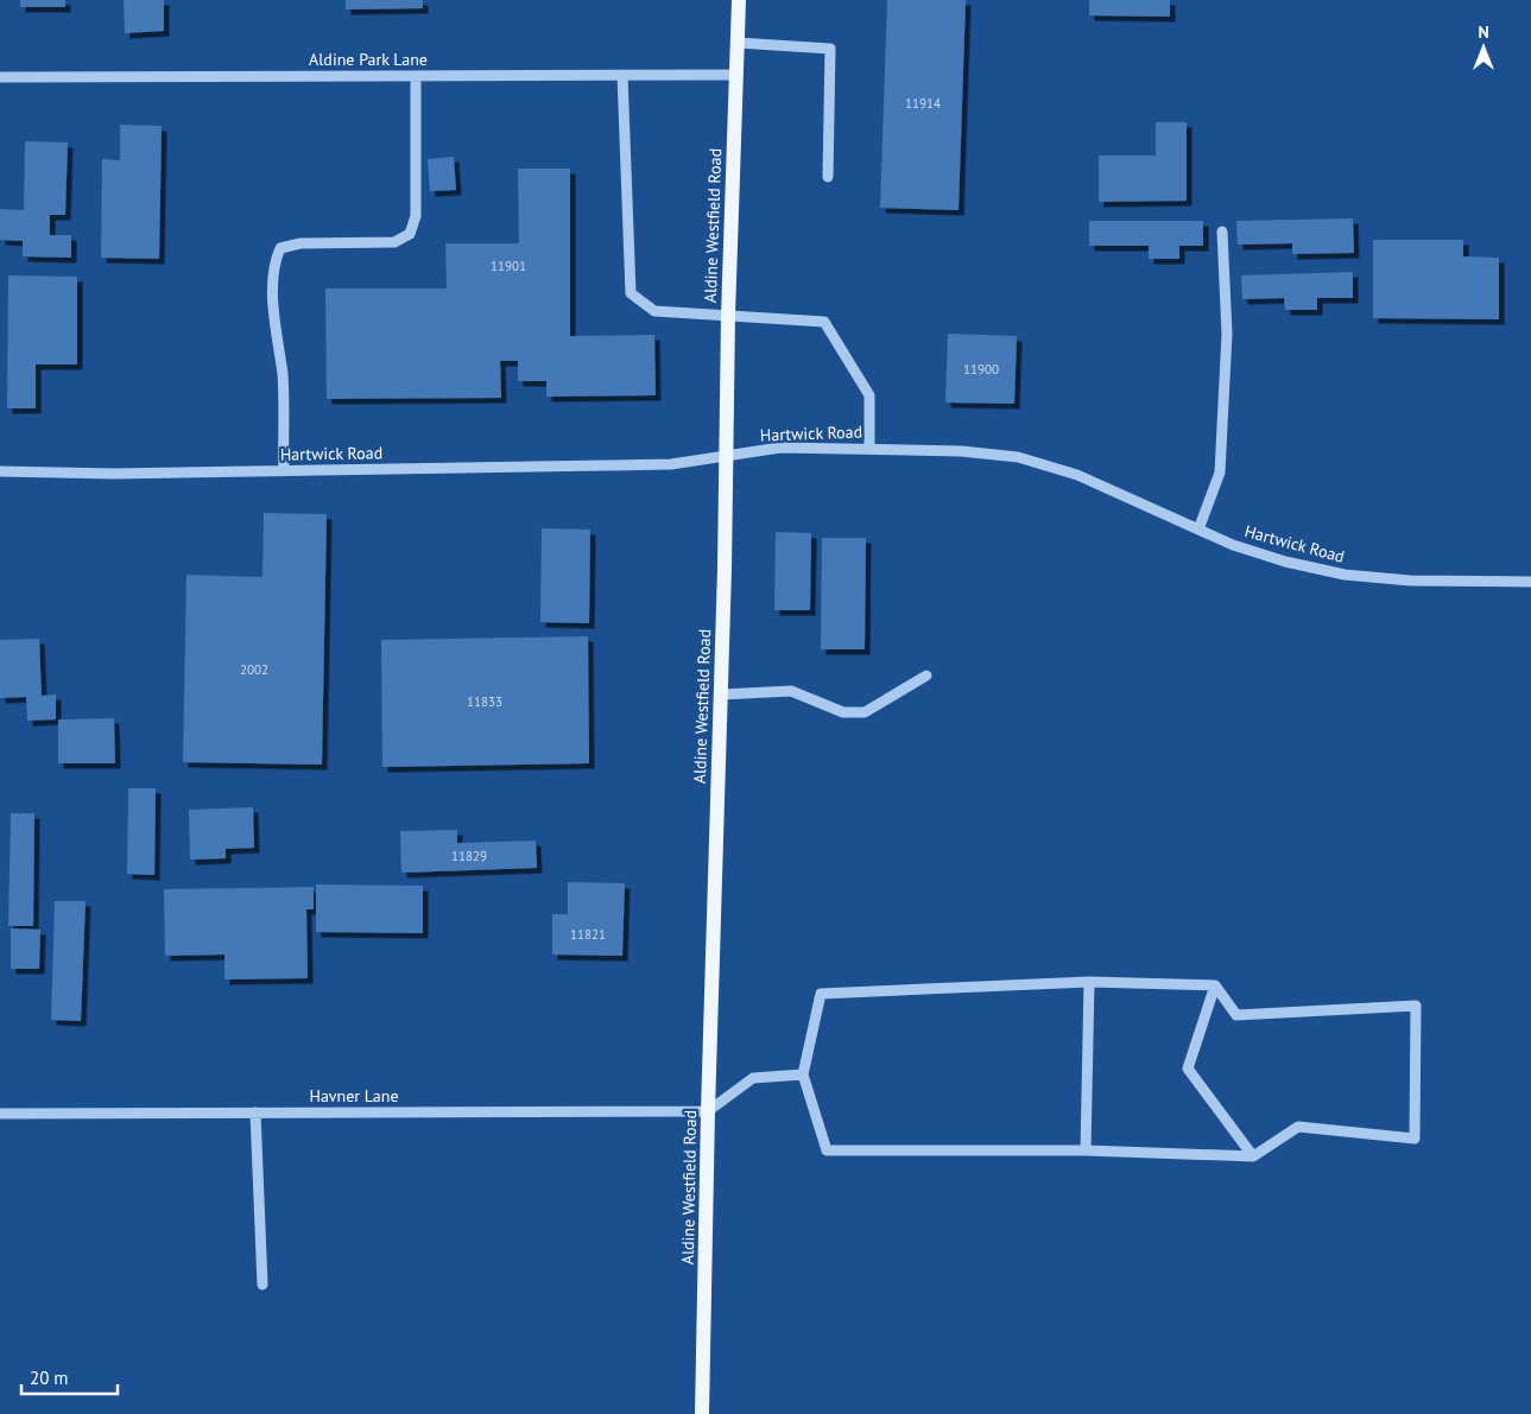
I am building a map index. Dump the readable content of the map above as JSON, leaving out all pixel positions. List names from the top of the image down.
{
  "streets": {
    "main road": ["Aldine Westfield Road"],
    "street": ["Aldine Park Lane", "Hartwick Road", "Havner Lane"]
  },
  "crossings": [
    ["Aldine Park Lane", "Aldine Westfield Road"],
    ["Aldine Westfield Road", "Hartwick Road"],
    ["Aldine Westfield Road", "Havner Lane"]
  ],
  "house_numbers": [
    "11914",
    "11901",
    "11900",
    "2002",
    "11833",
    "11829",
    "11821"
  ],
  "scale_bar": "20 m",
  "north": "top"
}
